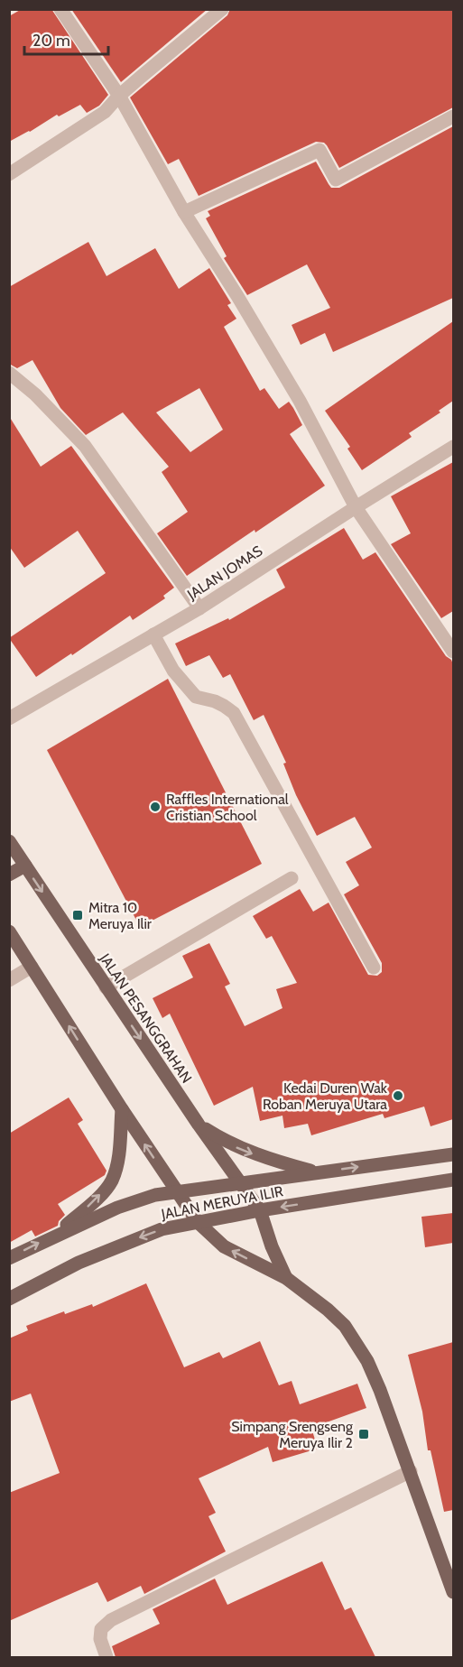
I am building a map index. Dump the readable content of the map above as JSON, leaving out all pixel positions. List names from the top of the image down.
{
  "streets": {
    "main road": ["JALAN PESANGGRAHAN", "JALAN MERUYA ILIR"],
    "street": ["JALAN JOMAS"]
  },
  "crossings": [
    ["JALAN PESANGGRAHAN", "JALAN MERUYA ILIR"]
  ],
  "places": {
    "other": ["Raffles International Cristian School", "Kedai Duren Wak Roban Meruya Utara"],
    "transit": ["Mitra 10 Meruya Ilir", "Simpang Srengseng Meruya Ilir 2"]
  },
  "scale_bar": "20 m"
}
